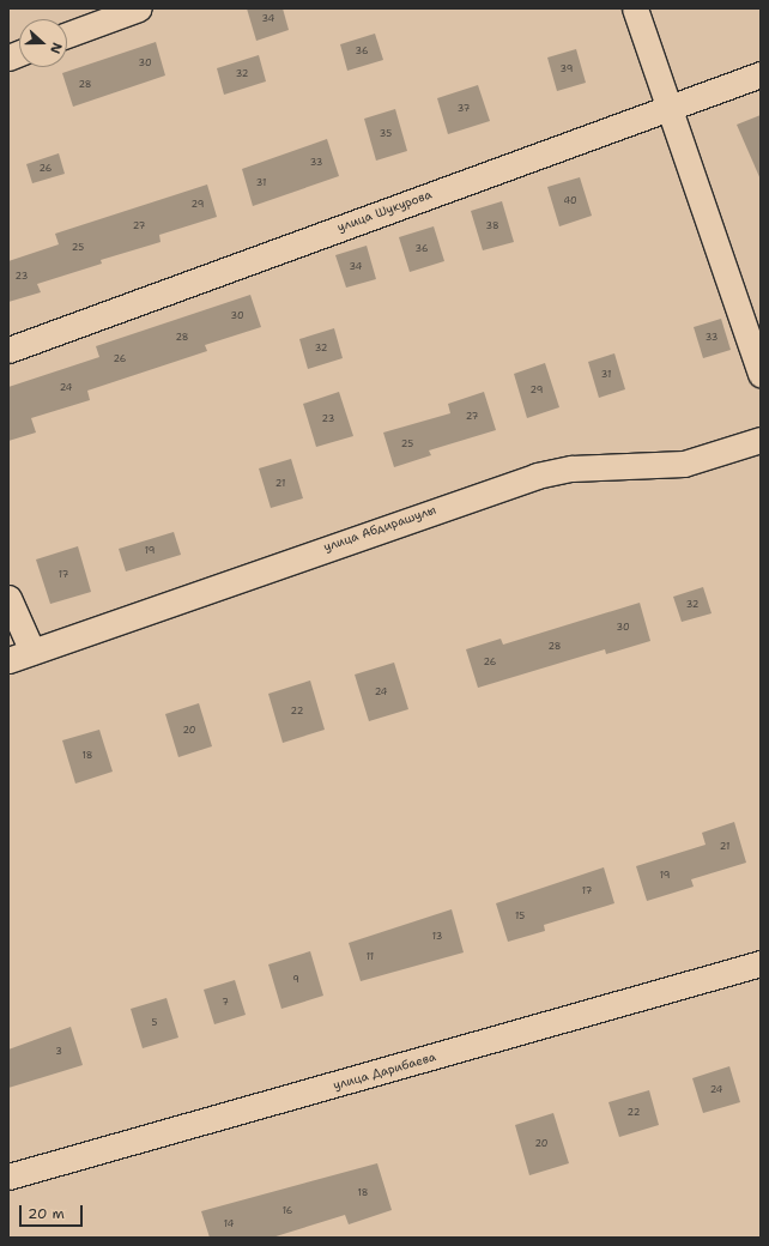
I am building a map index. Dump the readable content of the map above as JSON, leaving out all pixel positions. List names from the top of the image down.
{
  "streets": {
    "street": ["улица Шукурова", "улица Абдирашулы", "улица Дарибаева"]
  },
  "house_numbers": [
    "34",
    "36",
    "30",
    "39",
    "32",
    "28",
    "37",
    "35",
    "33",
    "26",
    "31",
    "40",
    "29",
    "27",
    "38",
    "25",
    "36",
    "34",
    "23",
    "30",
    "28",
    "33",
    "32",
    "26",
    "31",
    "24",
    "29",
    "27",
    "23",
    "25",
    "21",
    "19",
    "17",
    "32",
    "30",
    "28",
    "26",
    "24",
    "22",
    "20",
    "18",
    "21",
    "19",
    "17",
    "15",
    "13",
    "11",
    "9",
    "7",
    "5",
    "3",
    "24",
    "22",
    "20",
    "18",
    "16",
    "14"
  ],
  "scale_bar": "20 m",
  "north": "right"
}
